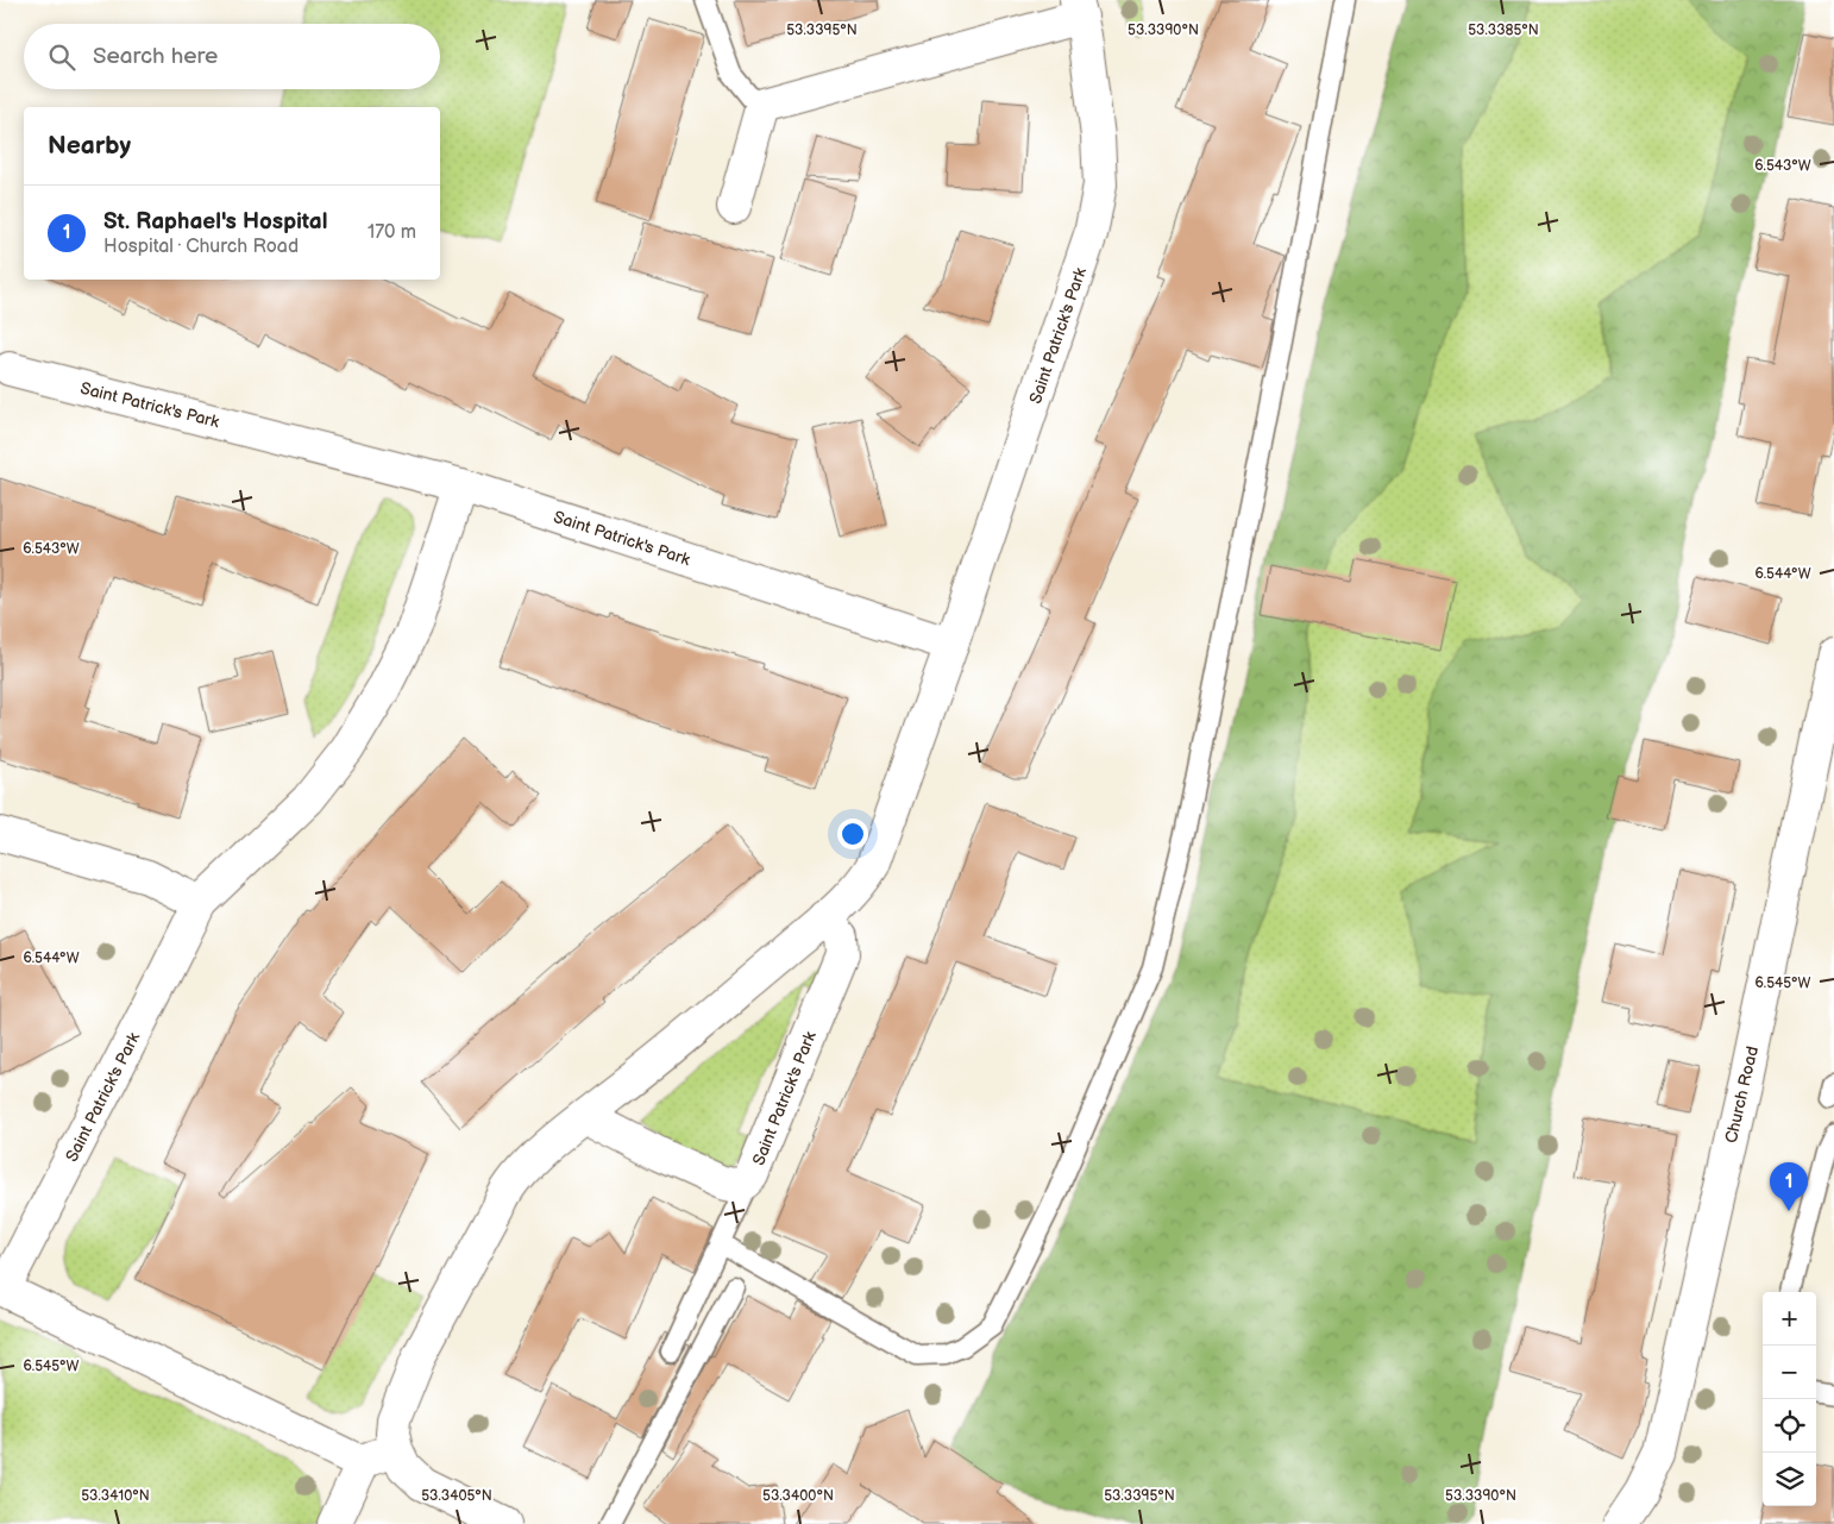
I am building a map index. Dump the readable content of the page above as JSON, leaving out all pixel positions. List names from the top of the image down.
{
  "streets": {
    "street": ["Saint Patrick's Park", "Church Road"]
  },
  "page": {
    "search": "Search here",
    "heading": "Nearby",
    "list": [
      {
        "mark": "1",
        "name": "St. Raphael's Hospital",
        "note": "Hospital · Church Road",
        "value": "170 m"
      }
    ],
    "pins": "1",
    "map_buttons": ["+", "−"]
  },
  "coordinates": [
    "53.3395°N",
    "53.3390°N",
    "53.3385°N",
    "6.543°W",
    "6.544°W",
    "6.545°W",
    "53.3410°N",
    "53.3405°N",
    "53.3400°N"
  ]
}
